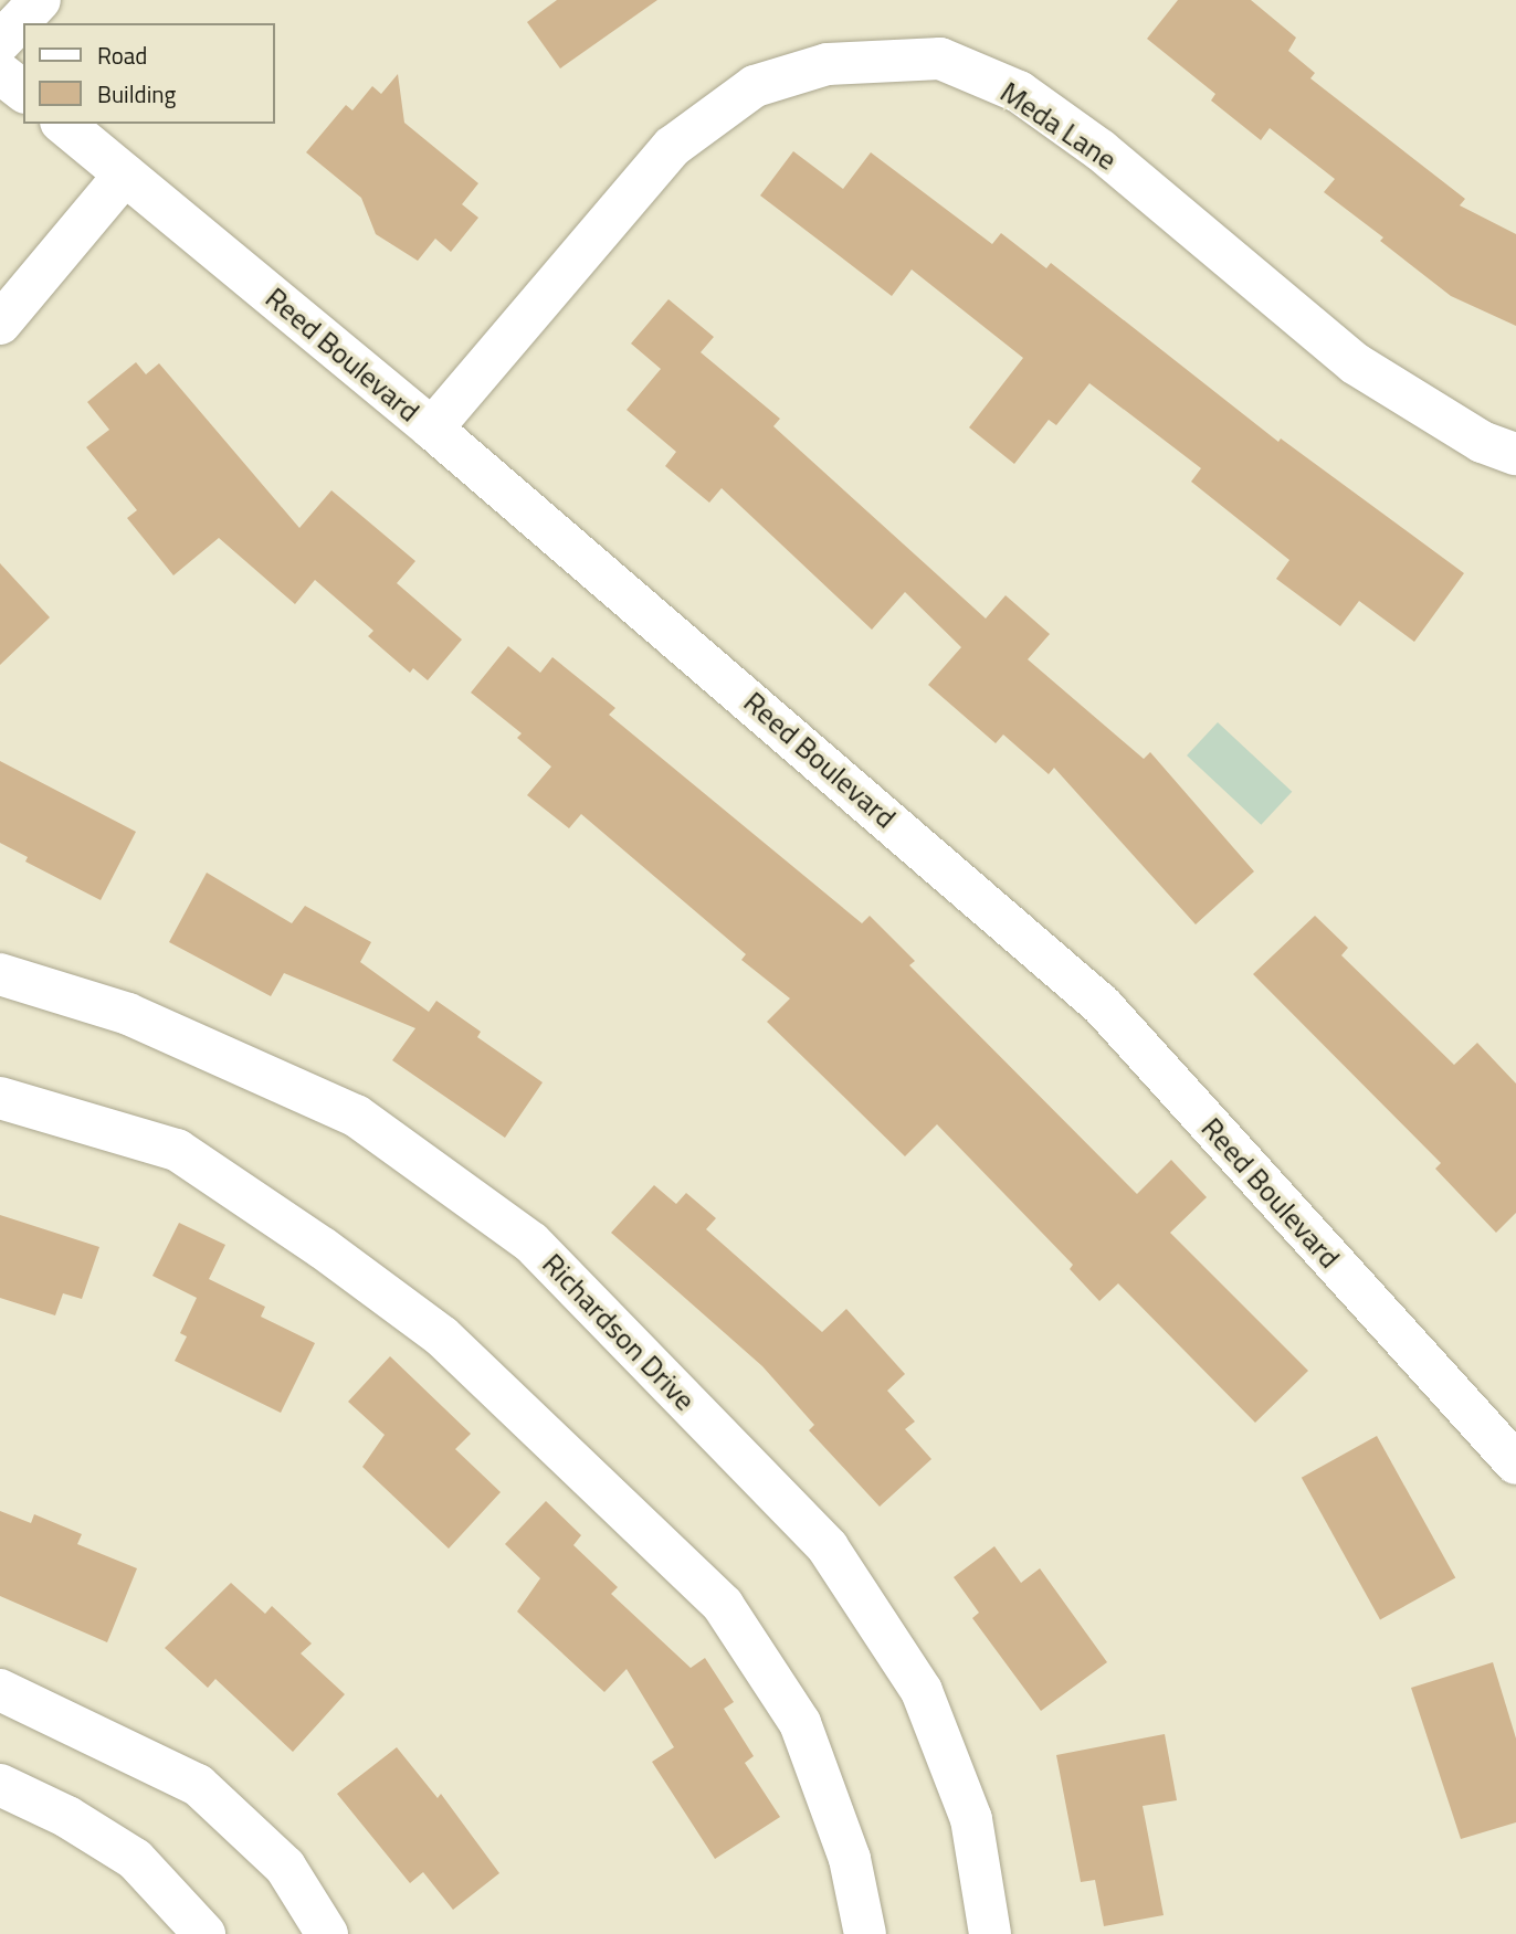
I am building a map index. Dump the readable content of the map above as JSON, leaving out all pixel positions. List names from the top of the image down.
{
  "streets": {
    "street": ["Meda Lane", "Reed Boulevard", "Richardson Drive"]
  },
  "crossings": [
    ["Meda Lane", "Reed Boulevard"]
  ],
  "legend": ["Road", "Building"]
}
